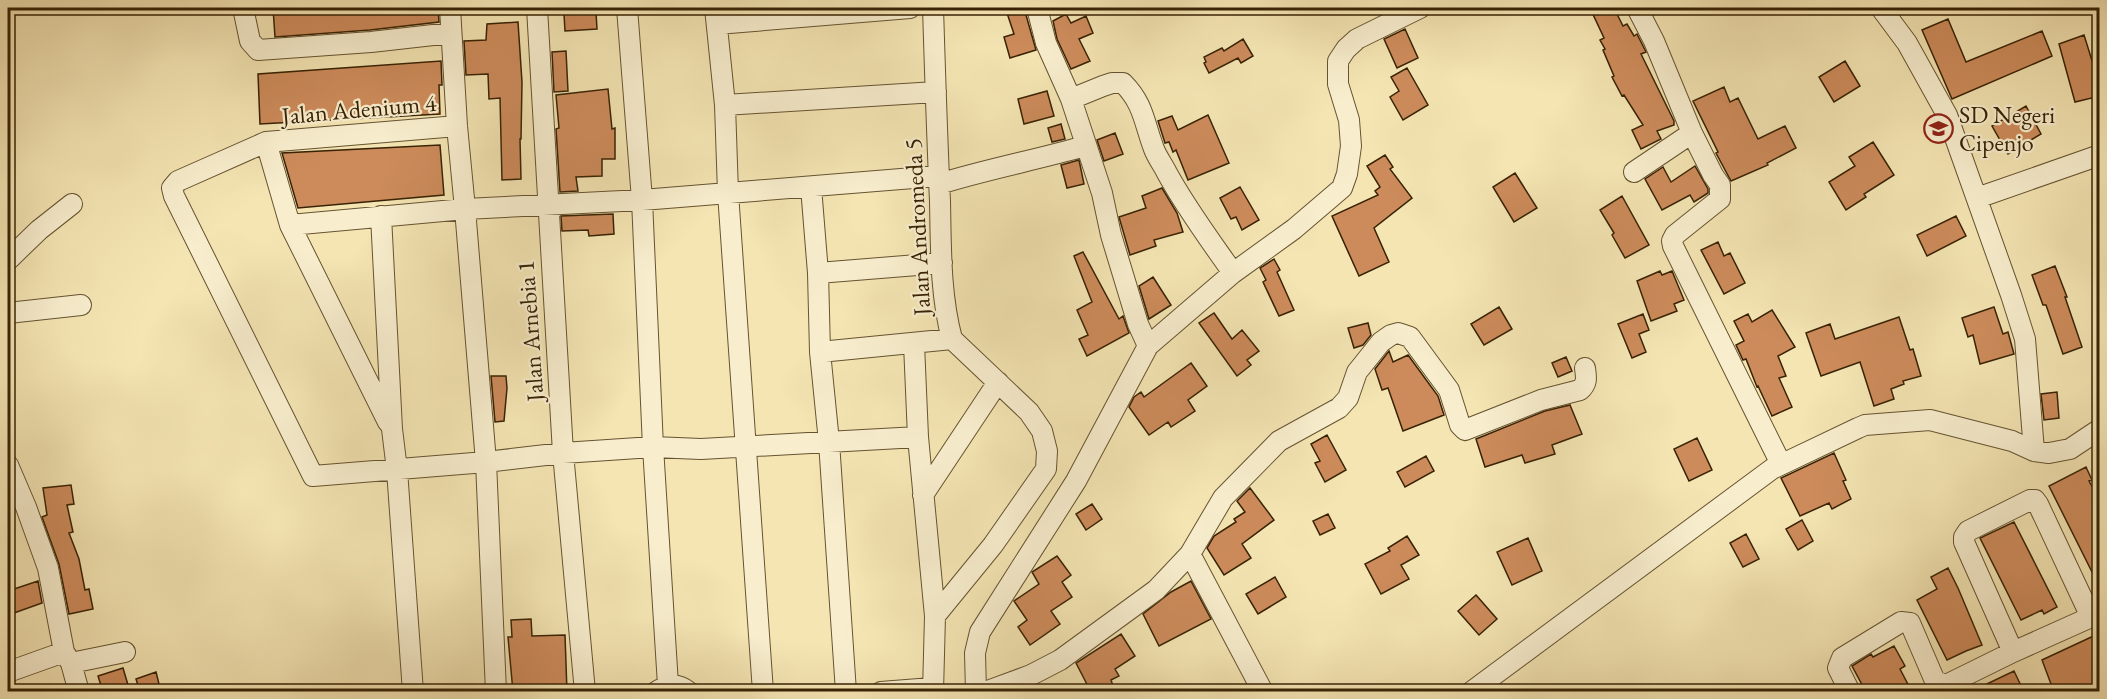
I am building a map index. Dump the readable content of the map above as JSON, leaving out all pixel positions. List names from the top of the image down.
{
  "streets": {
    "street": ["Jalan Adenium 4", "Jalan Andromeda 5", "Jalan Arnebia 1"]
  },
  "places": {
    "school or university": ["SD Negeri Cipenjo"]
  }
}
